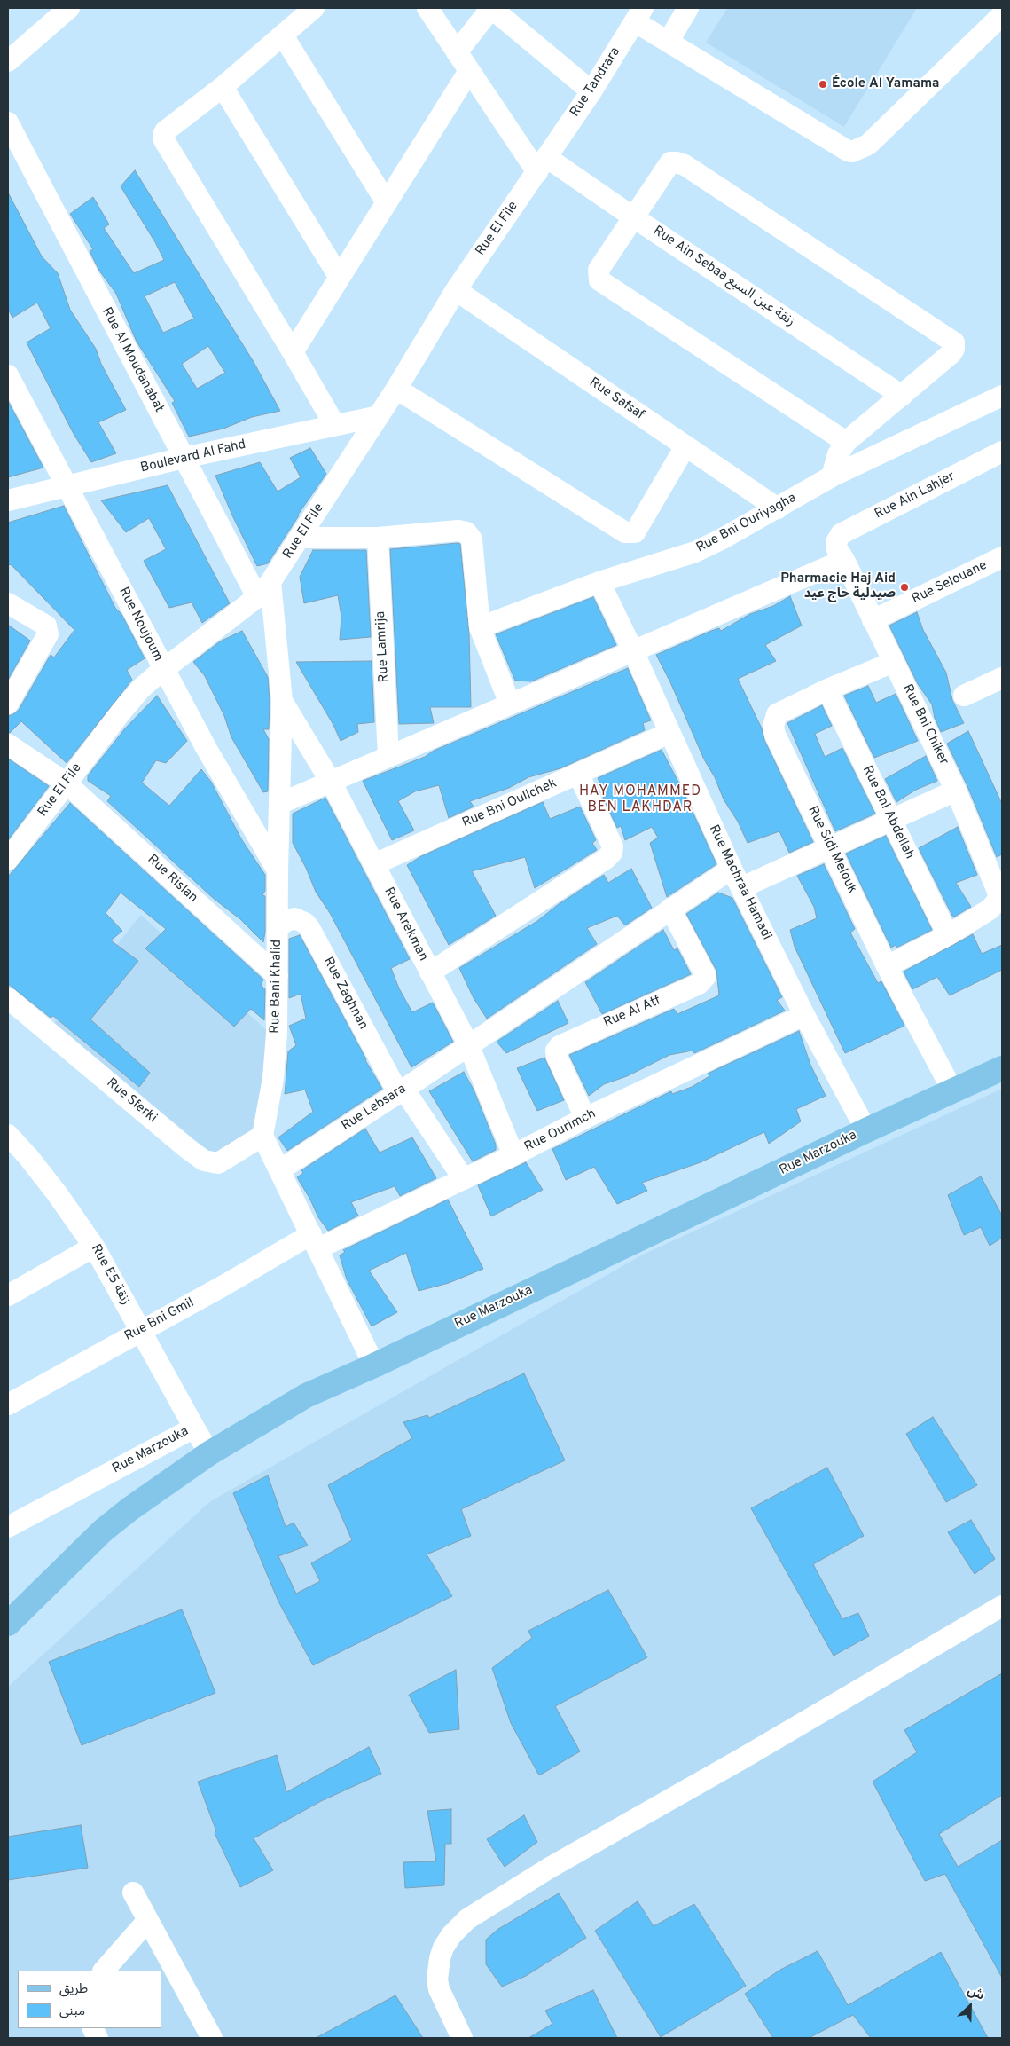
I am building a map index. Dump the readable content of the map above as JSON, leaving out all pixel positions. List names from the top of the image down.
{
  "streets": {
    "main road": ["Rue Marzouka"],
    "street": [
      "Rue Tandrara",
      "Rue El File",
      "Rue Ain Sebaa زنقة عين السبع",
      "Rue Al Moudanabat",
      "Rue Safsaf",
      "Boulevard Al Fahd",
      "Rue Ain Lahjer",
      "Rue Bni Ouriyagha",
      "Rue Selouane",
      "Rue Noujoum",
      "Rue Lamrija",
      "Rue Bni Chiker",
      "Rue Bni Oulichek",
      "Rue Bni Abdellah",
      "Rue Sidi Melouk",
      "Rue Rislan",
      "Rue Machraa Hamadi",
      "Rue Arekman",
      "Rue Bani Khalid",
      "Rue Zaghnan",
      "Rue Al Atf",
      "Rue Sferki",
      "Rue Lebsara",
      "Rue Ourimch",
      "Rue E5 زنقة",
      "Rue Bni Gmil"
    ]
  },
  "crossings": [
    ["Rue Tandrara", "Rue El File"],
    ["Rue Tandrara", "Rue Ain Sebaa زنقة عين السبع"],
    ["Rue El File", "Rue Ain Sebaa زنقة عين السبع"],
    ["Rue El File", "Rue Al Moudanabat"],
    ["Rue El File", "Rue Safsaf"],
    ["Rue El File", "Boulevard Al Fahd"],
    ["Rue El File", "Rue Noujoum"],
    ["Rue El File", "Rue Rislan"],
    ["Rue El File", "Rue Bani Khalid"],
    ["Rue Al Moudanabat", "Boulevard Al Fahd"],
    ["Rue Al Moudanabat", "Rue Bani Khalid"],
    ["Rue Safsaf", "Rue Bni Ouriyagha"],
    ["Boulevard Al Fahd", "Rue Noujoum"],
    ["Rue Ain Lahjer", "Rue Bni Chiker"],
    ["Rue Bni Ouriyagha", "Rue Machraa Hamadi"],
    ["Rue Selouane", "Rue Bni Chiker"],
    ["Rue Noujoum", "Rue Bani Khalid"],
    ["Rue Bni Chiker", "Rue Bni Abdellah"],
    ["Rue Bni Oulichek", "Rue Machraa Hamadi"],
    ["Rue Bni Oulichek", "Rue Arekman"],
    ["Rue Bni Abdellah", "Rue Sidi Melouk"],
    ["Rue Sidi Melouk", "Rue Marzouka"],
    ["Rue Rislan", "Rue Bani Khalid"],
    ["Rue Machraa Hamadi", "Rue Lebsara"],
    ["Rue Machraa Hamadi", "Rue Ourimch"],
    ["Rue Machraa Hamadi", "Rue Marzouka"],
    ["Rue Arekman", "Rue Bani Khalid"],
    ["Rue Arekman", "Rue Lebsara"],
    ["Rue Arekman", "Rue Ourimch"],
    ["Rue Bani Khalid", "Rue Zaghnan"],
    ["Rue Bani Khalid", "Rue Sferki"],
    ["Rue Zaghnan", "Rue Lebsara"],
    ["Rue Al Atf", "Rue Lebsara"],
    ["Rue Al Atf", "Rue Ourimch"],
    ["Rue Ourimch", "Rue Bni Gmil"],
    ["Rue Marzouka", "Rue E5 زنقة"],
    ["Rue E5 زنقة", "Rue Bni Gmil"]
  ],
  "districts": ["HAY MOHAMMED BEN LAKHDAR"],
  "places": ["École Al Yamama", "Pharmacie Haj Aid صيدلية حاج عيد"],
  "legend": ["طريق", "مبنى"],
  "north": "top right"
}
